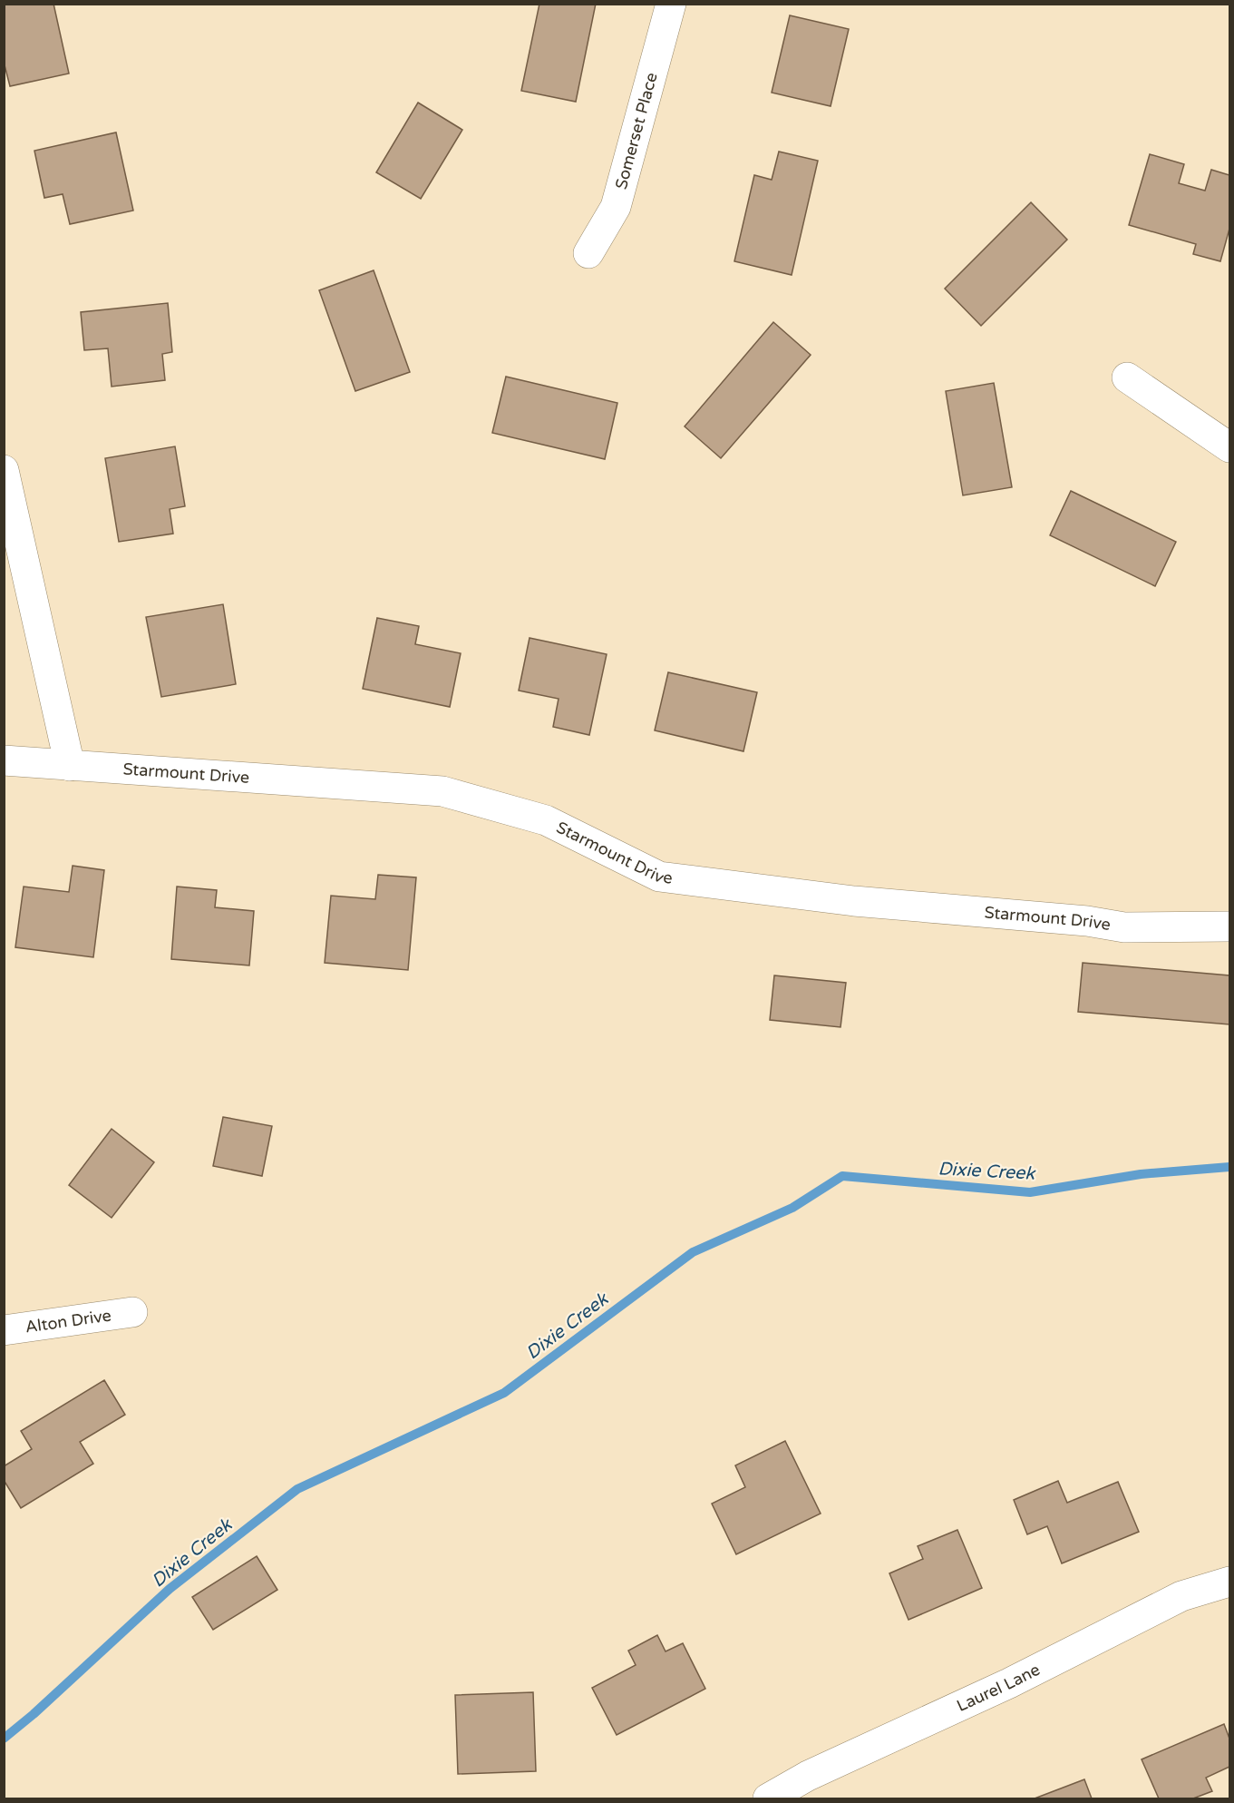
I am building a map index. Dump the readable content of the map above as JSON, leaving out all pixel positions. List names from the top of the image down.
{
  "streets": {
    "street": [
      "Somerset Place",
      "Starmount Drive",
      "Alton Drive",
      "Laurel Lane"
    ]
  },
  "water": ["Dixie Creek"]
}
